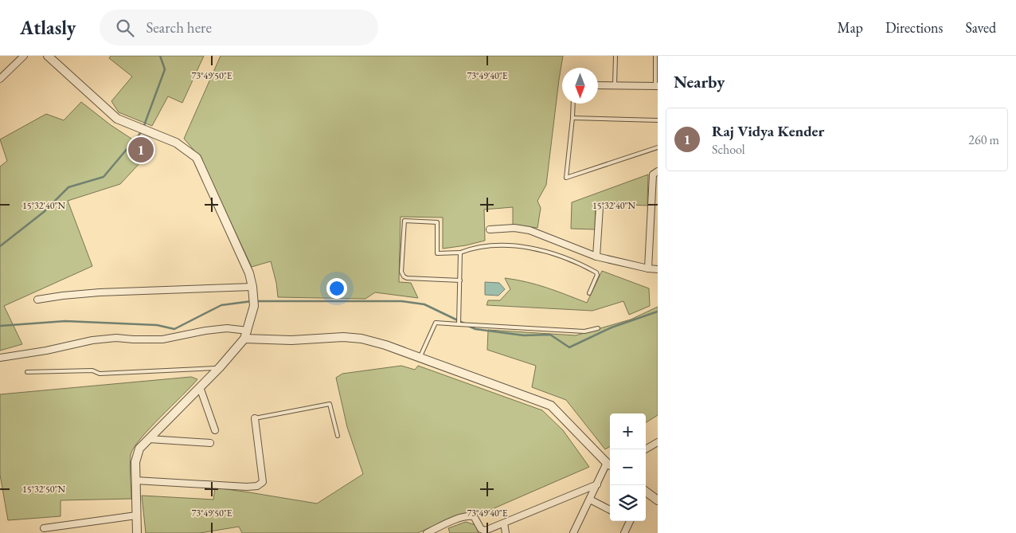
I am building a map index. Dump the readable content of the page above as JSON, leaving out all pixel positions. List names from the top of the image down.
{
  "north": "bottom",
  "page": {
    "header": "Atlasly",
    "search": "Search here",
    "nav": ["Map", "Directions", "Saved"],
    "heading": "Nearby",
    "list": [
      {
        "mark": "1",
        "name": "Raj Vidya Kender",
        "note": "School",
        "value": "260 m"
      }
    ],
    "pins": "1",
    "map_buttons": ["+", "−"]
  },
  "coordinates": [
    "73°49'50\"E",
    "73°49'40\"E",
    "15°32'40\"N",
    "15°32'50\"N"
  ]
}
